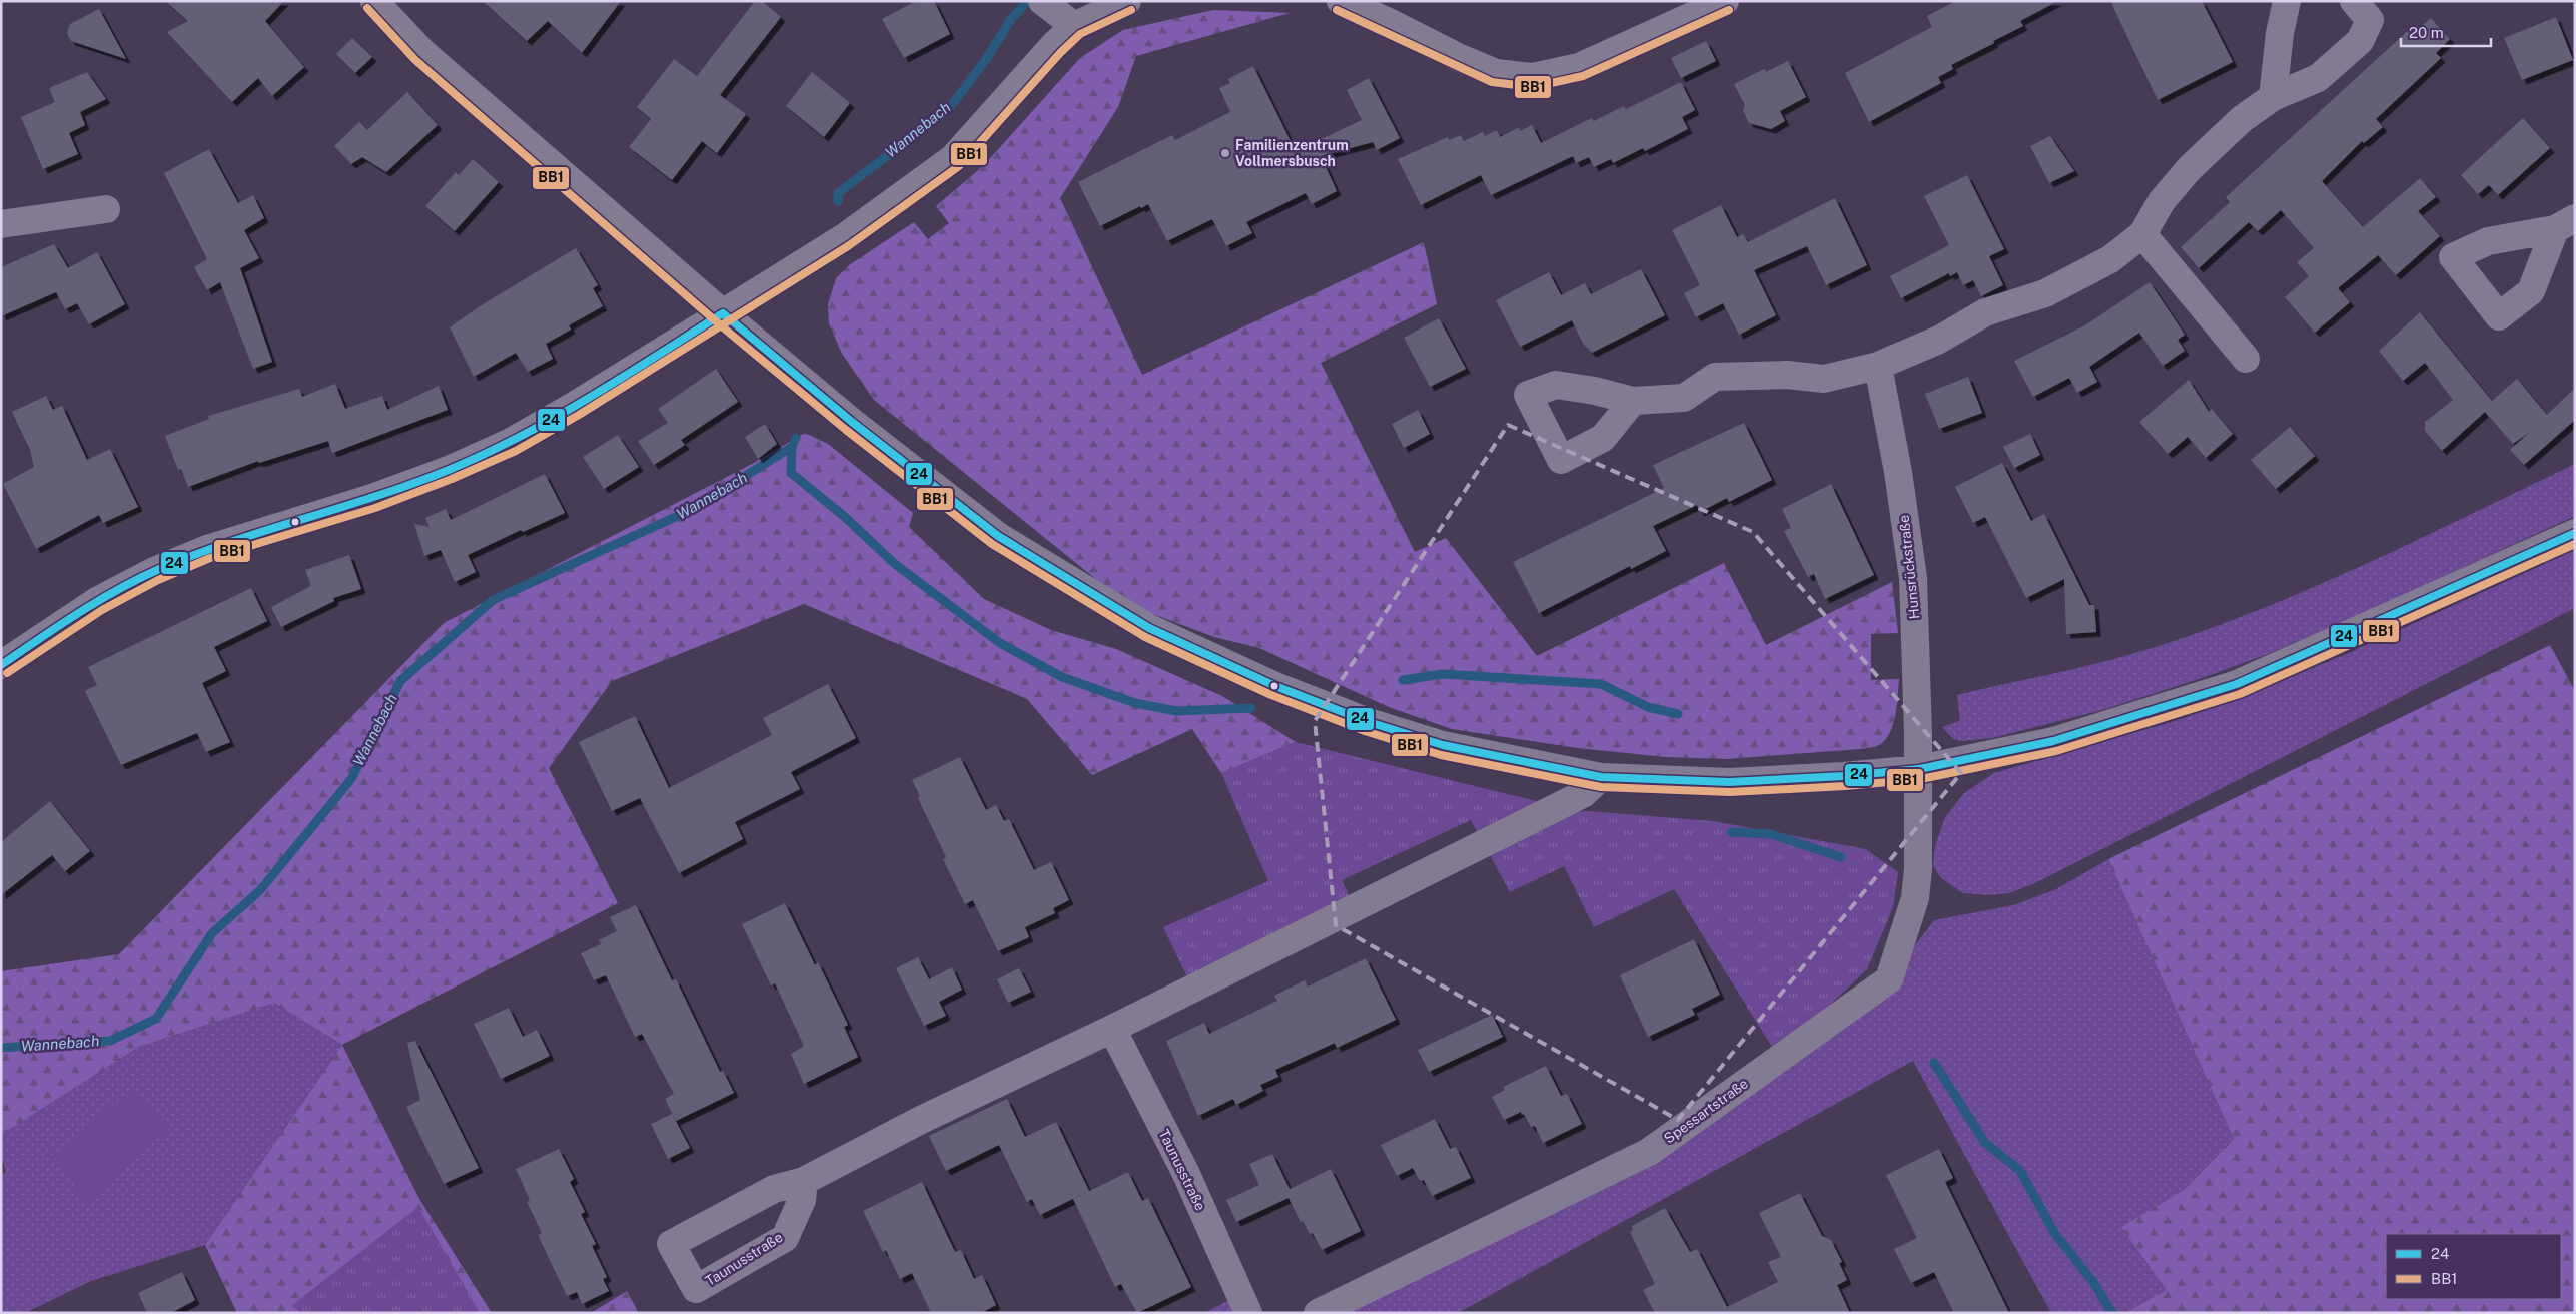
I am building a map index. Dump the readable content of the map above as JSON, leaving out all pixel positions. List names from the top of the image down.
{
  "streets": {
    "street": ["Hunsrückstraße", "Spessartstraße", "Taunusstraße"]
  },
  "crossings": [
    ["Hunsrückstraße", "Spessartstraße"]
  ],
  "water": ["Wannebach"],
  "places": ["Familienzentrum Vollmersbusch"],
  "lines": ["transit line BB1", "transit line 24"],
  "legend": ["24", "BB1"],
  "scale_bar": "20 m"
}
